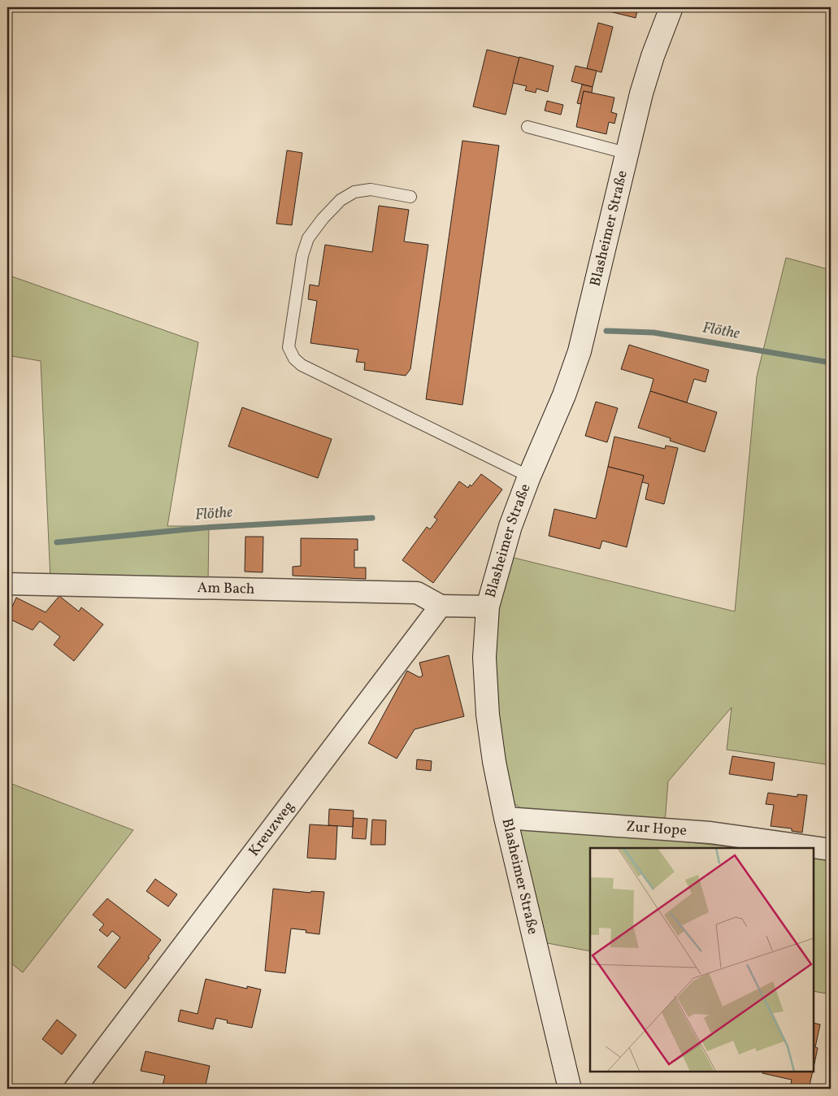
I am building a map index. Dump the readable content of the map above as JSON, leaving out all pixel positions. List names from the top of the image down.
{
  "streets": {
    "street": [
      "Blasheimer Straße",
      "Am Bach",
      "Kreuzweg",
      "Zur Hope"
    ]
  },
  "crossings": [
    ["Blasheimer Straße", "Zur Hope"],
    ["Am Bach", "Kreuzweg"]
  ],
  "water": ["Flöthe"]
}
